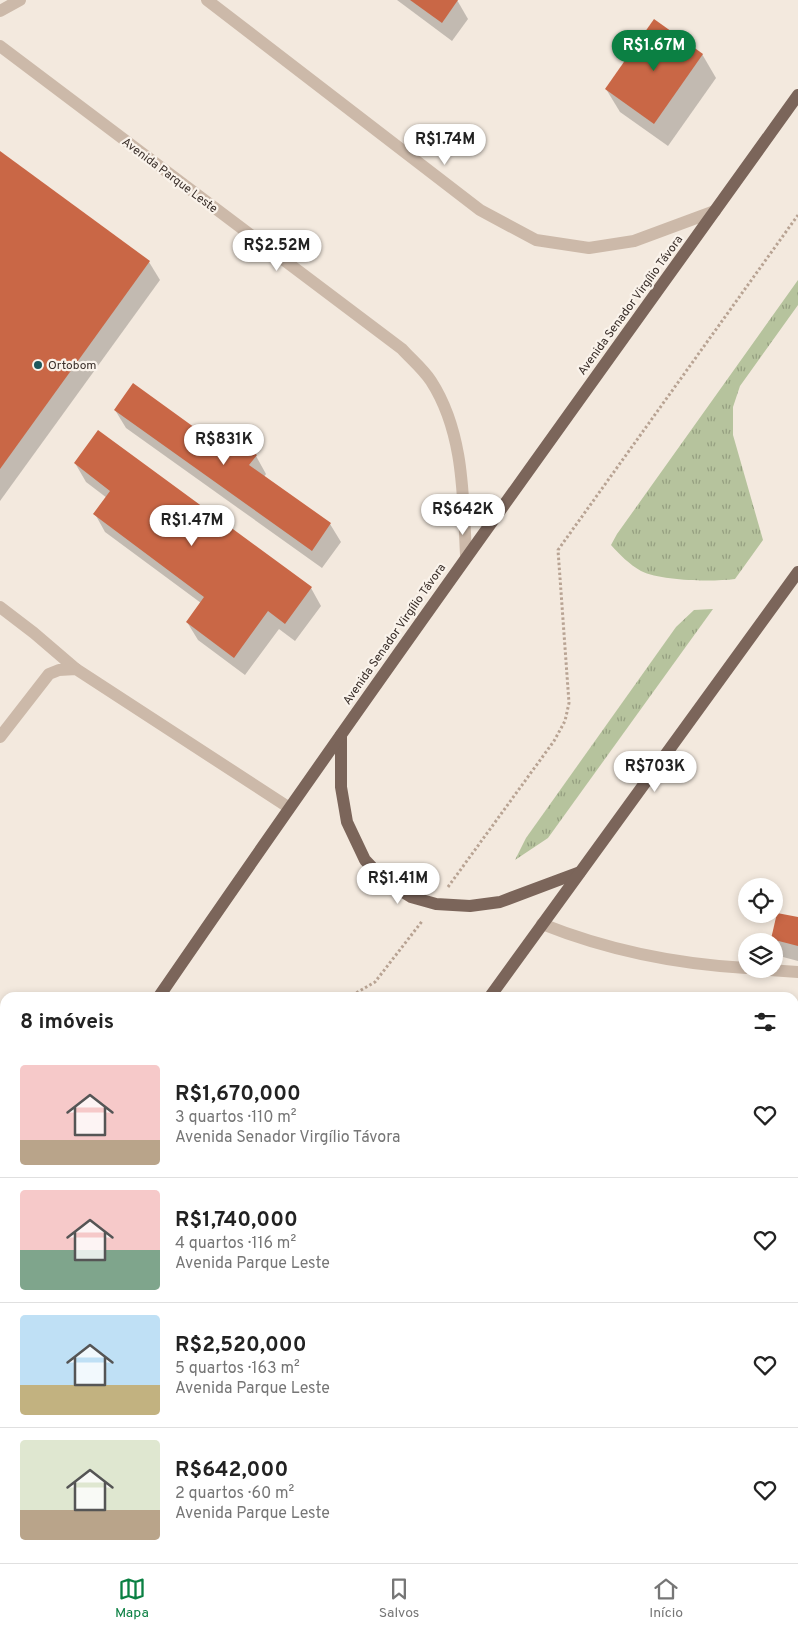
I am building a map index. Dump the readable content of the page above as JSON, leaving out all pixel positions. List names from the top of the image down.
{
  "streets": {
    "main road": ["Avenida Senador Virgílio Távora"],
    "street": ["Avenida Parque Leste"]
  },
  "crossings": [
    ["Avenida Parque Leste", "Avenida Senador Virgílio Távora"]
  ],
  "places": ["Ortobom"],
  "page": {
    "price": [
      "R$1.67M",
      "R$1.74M",
      "R$2.52M",
      "R$831K",
      "R$642K",
      "R$1.47M",
      "R$703K",
      "R$1.41M"
    ],
    "heading": "8 imóveis",
    "list": [
      {
        "name": "R$1,670,000",
        "note": "3 quartos · 110 m² · Avenida Senador Virgílio Távora"
      },
      {
        "name": "R$1,740,000",
        "note": "4 quartos · 116 m² · Avenida Parque Leste"
      },
      {
        "name": "R$2,520,000",
        "note": "5 quartos · 163 m² · Avenida Parque Leste"
      },
      {
        "name": "R$642,000",
        "note": "2 quartos · 60 m² · Avenida Parque Leste"
      }
    ],
    "tabs": ["Mapa", "Salvos", "Início"]
  }
}
